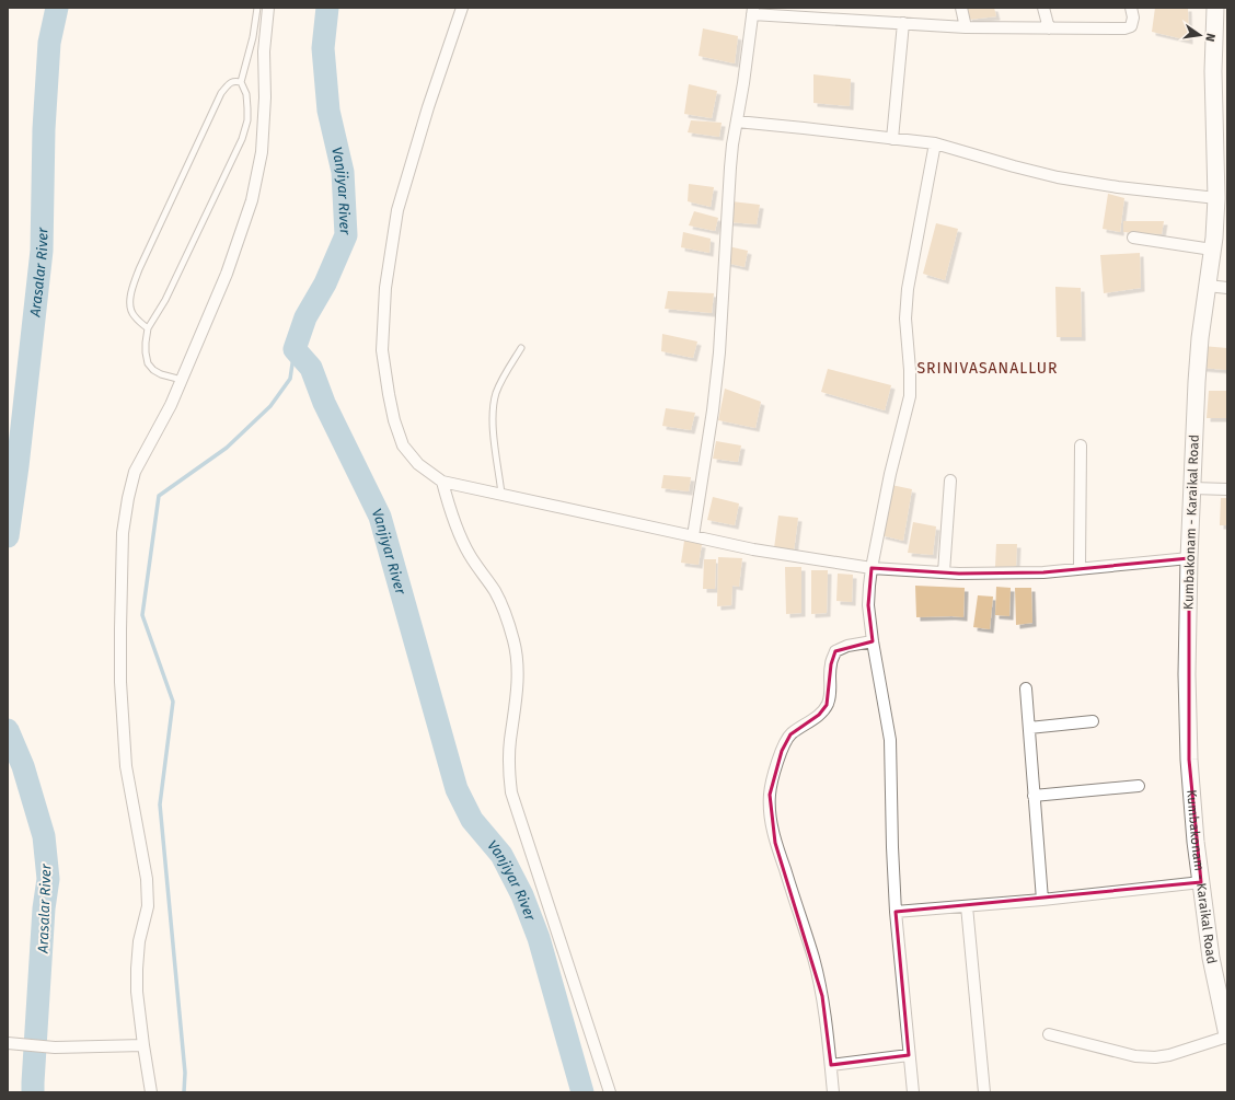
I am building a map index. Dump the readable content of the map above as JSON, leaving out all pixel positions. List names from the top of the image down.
{
  "streets": {
    "main road": ["Kumbakonam - Karaikal Road"]
  },
  "districts": ["SRINIVASANALLUR"],
  "water": ["Vanjiyar River", "Arasalar River"],
  "north": "right"
}
